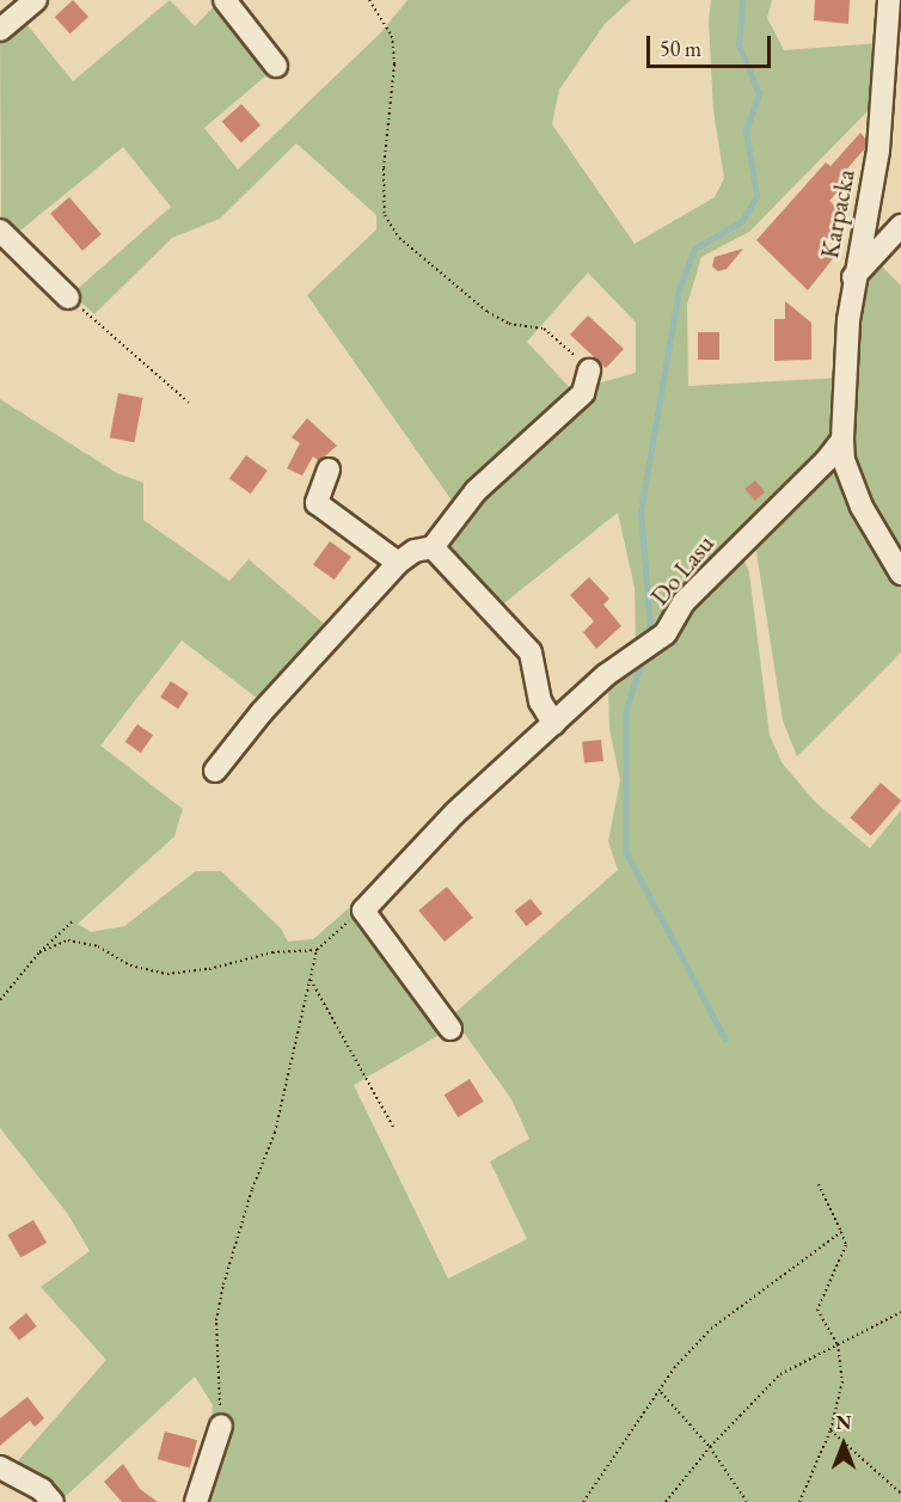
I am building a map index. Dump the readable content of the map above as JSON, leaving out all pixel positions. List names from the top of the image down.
{
  "streets": {
    "street": ["Karpacka", "Do Lasu"]
  },
  "crossings": [
    ["Karpacka", "Do Lasu"]
  ],
  "scale_bar": "50 m",
  "north": "top"
}
